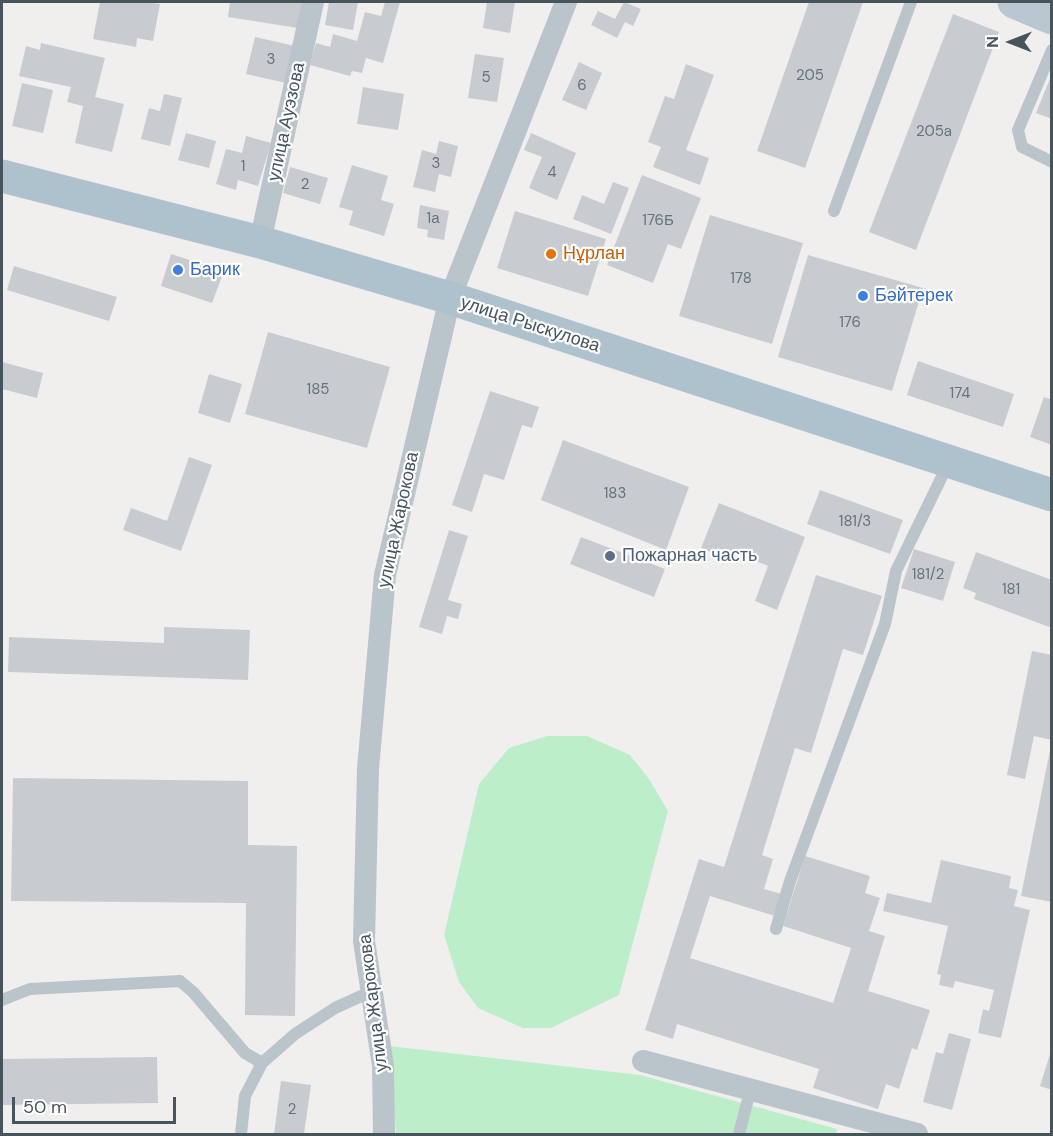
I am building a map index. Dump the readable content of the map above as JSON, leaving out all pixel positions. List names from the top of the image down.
{
  "streets": {
    "main road": ["улица Рыскулова"],
    "street": ["улица Ауэзова", "улица Жарокова"]
  },
  "crossings": [
    ["улица Ауэзова", "улица Рыскулова"],
    ["улица Рыскулова", "улица Жарокова"]
  ],
  "places": [
    "Нұрлан",
    "Барик",
    "Бәйтерек",
    "Пожарная часть"
  ],
  "house_numbers": [
    "3",
    "205",
    "5",
    "6",
    "205a",
    "3",
    "1",
    "4",
    "2",
    "1а",
    "176Б",
    "178",
    "176",
    "185",
    "174",
    "183",
    "181/3",
    "181/2",
    "181",
    "2"
  ],
  "scale_bar": "50 m",
  "north": "left"
}
